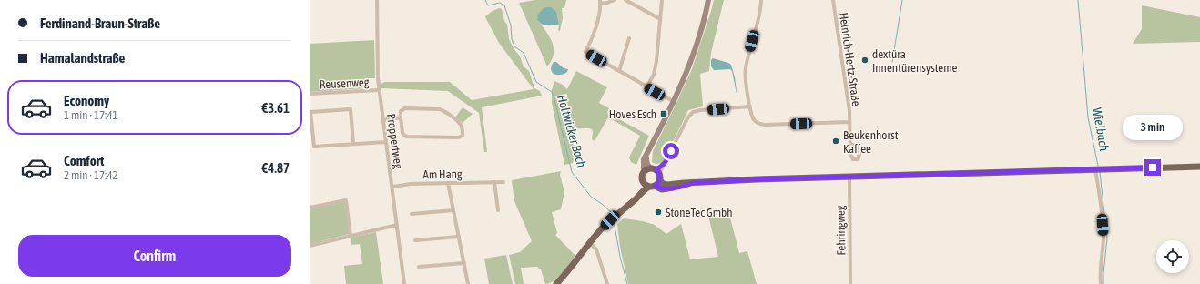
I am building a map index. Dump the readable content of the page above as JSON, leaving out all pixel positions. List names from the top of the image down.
{
  "streets": {
    "street": [
      "Heinrich-Hertz-Straße",
      "Reusenweg",
      "Proppertweg",
      "Am Hang",
      "Fehringweg"
    ]
  },
  "crossings": [
    ["Reusenweg", "Proppertweg"],
    ["Proppertweg", "Am Hang"]
  ],
  "water": ["Wielbach", "Holtwicker Bach"],
  "places": {
    "other": ["dextüra Innentürensysteme", "Beukenhorst Kaffee", "StoneTec Gmbh"],
    "transit": ["Hoves Esch"]
  },
  "page": {
    "banner": ["Ferdinand-Braun-Straße", "Hamalandstraße"],
    "list": [
      {
        "name": "Economy",
        "note": "1 min · 17:41",
        "value": "€3.61"
      },
      {
        "name": "Comfort",
        "note": "2 min · 17:42",
        "value": "€4.87"
      }
    ],
    "bubble": "3 min",
    "buttons": "Confirm"
  }
}
